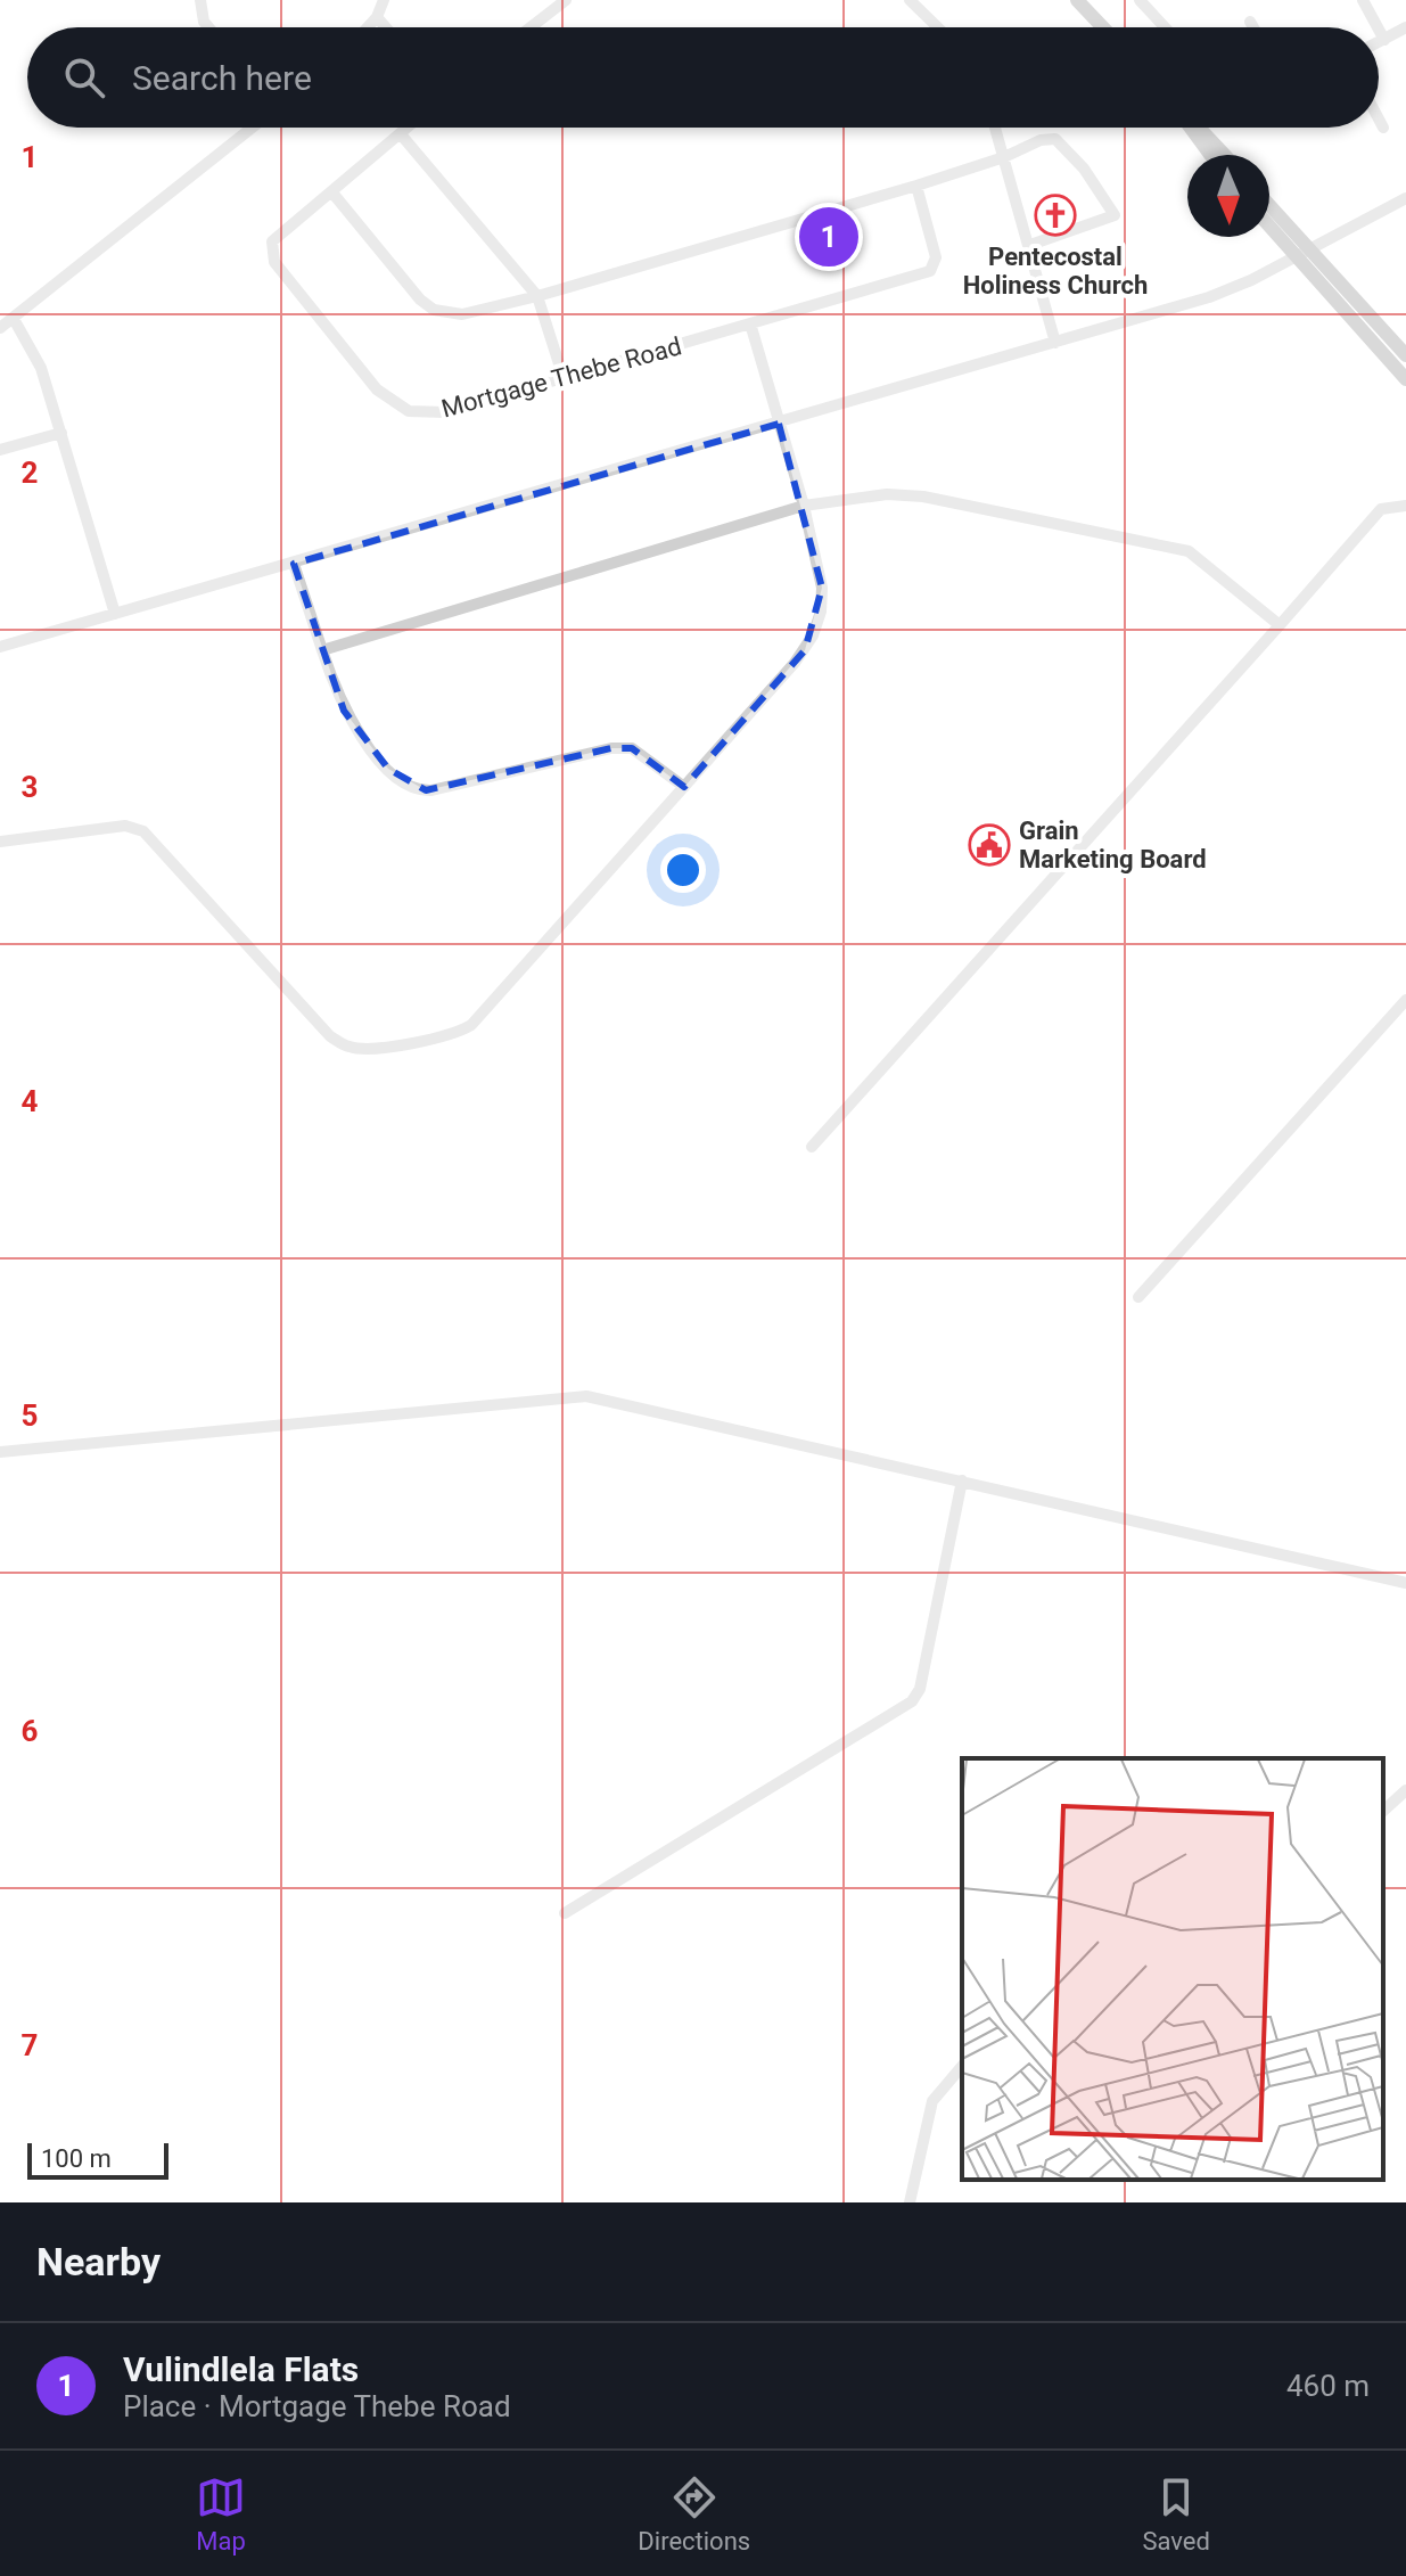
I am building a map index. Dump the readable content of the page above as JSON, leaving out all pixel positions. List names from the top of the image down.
{
  "streets": {
    "street": ["Mortgage Thebe Road"]
  },
  "places": {
    "church": ["Pentecostal Holiness Church"],
    "public building": ["Grain Marketing Board"]
  },
  "scale_bar": "100 m",
  "north": "bottom",
  "page": {
    "search": "Search here",
    "pins": "1",
    "scale": "100 m",
    "heading": "Nearby",
    "list": [
      {
        "mark": "1",
        "name": "Vulindlela Flats",
        "note": "Place · Mortgage Thebe Road",
        "value": "460 m"
      }
    ],
    "nav": ["Map", "Directions", "Saved"]
  },
  "grid": {
    "rows": [
      "1",
      "2",
      "3",
      "4",
      "5",
      "6",
      "7"
    ]
  }
}
